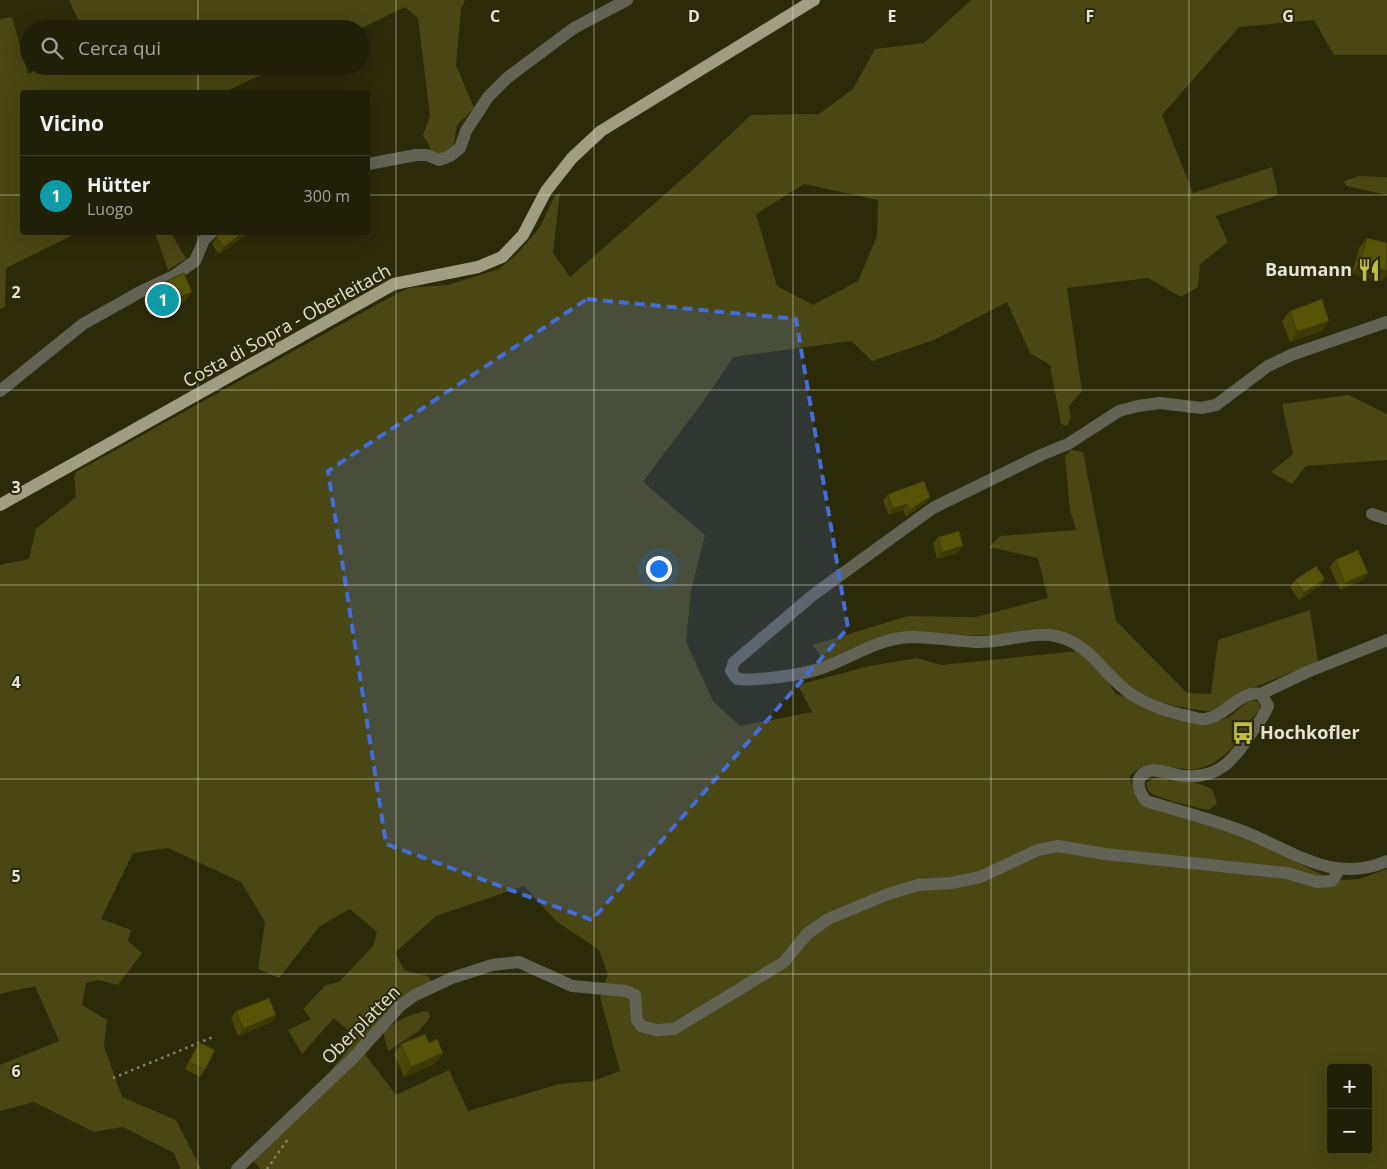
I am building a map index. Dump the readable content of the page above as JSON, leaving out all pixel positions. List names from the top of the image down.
{
  "streets": {
    "main road": ["Costa di Sopra - Oberleitach"],
    "street": ["Oberplatten"]
  },
  "places": {
    "restaurant": ["Baumann"],
    "bus stop": ["Hochkofler"]
  },
  "page": {
    "search": "Cerca qui",
    "heading": "Vicino",
    "list": [
      {
        "mark": "1",
        "name": "Hütter",
        "note": "Luogo",
        "value": "300 m"
      }
    ],
    "pins": "1",
    "map_buttons": ["+", "−"]
  },
  "grid": {
    "columns": [
      "C",
      "D",
      "E",
      "F",
      "G"
    ],
    "rows": [
      "2",
      "3",
      "4",
      "5",
      "6"
    ]
  }
}
